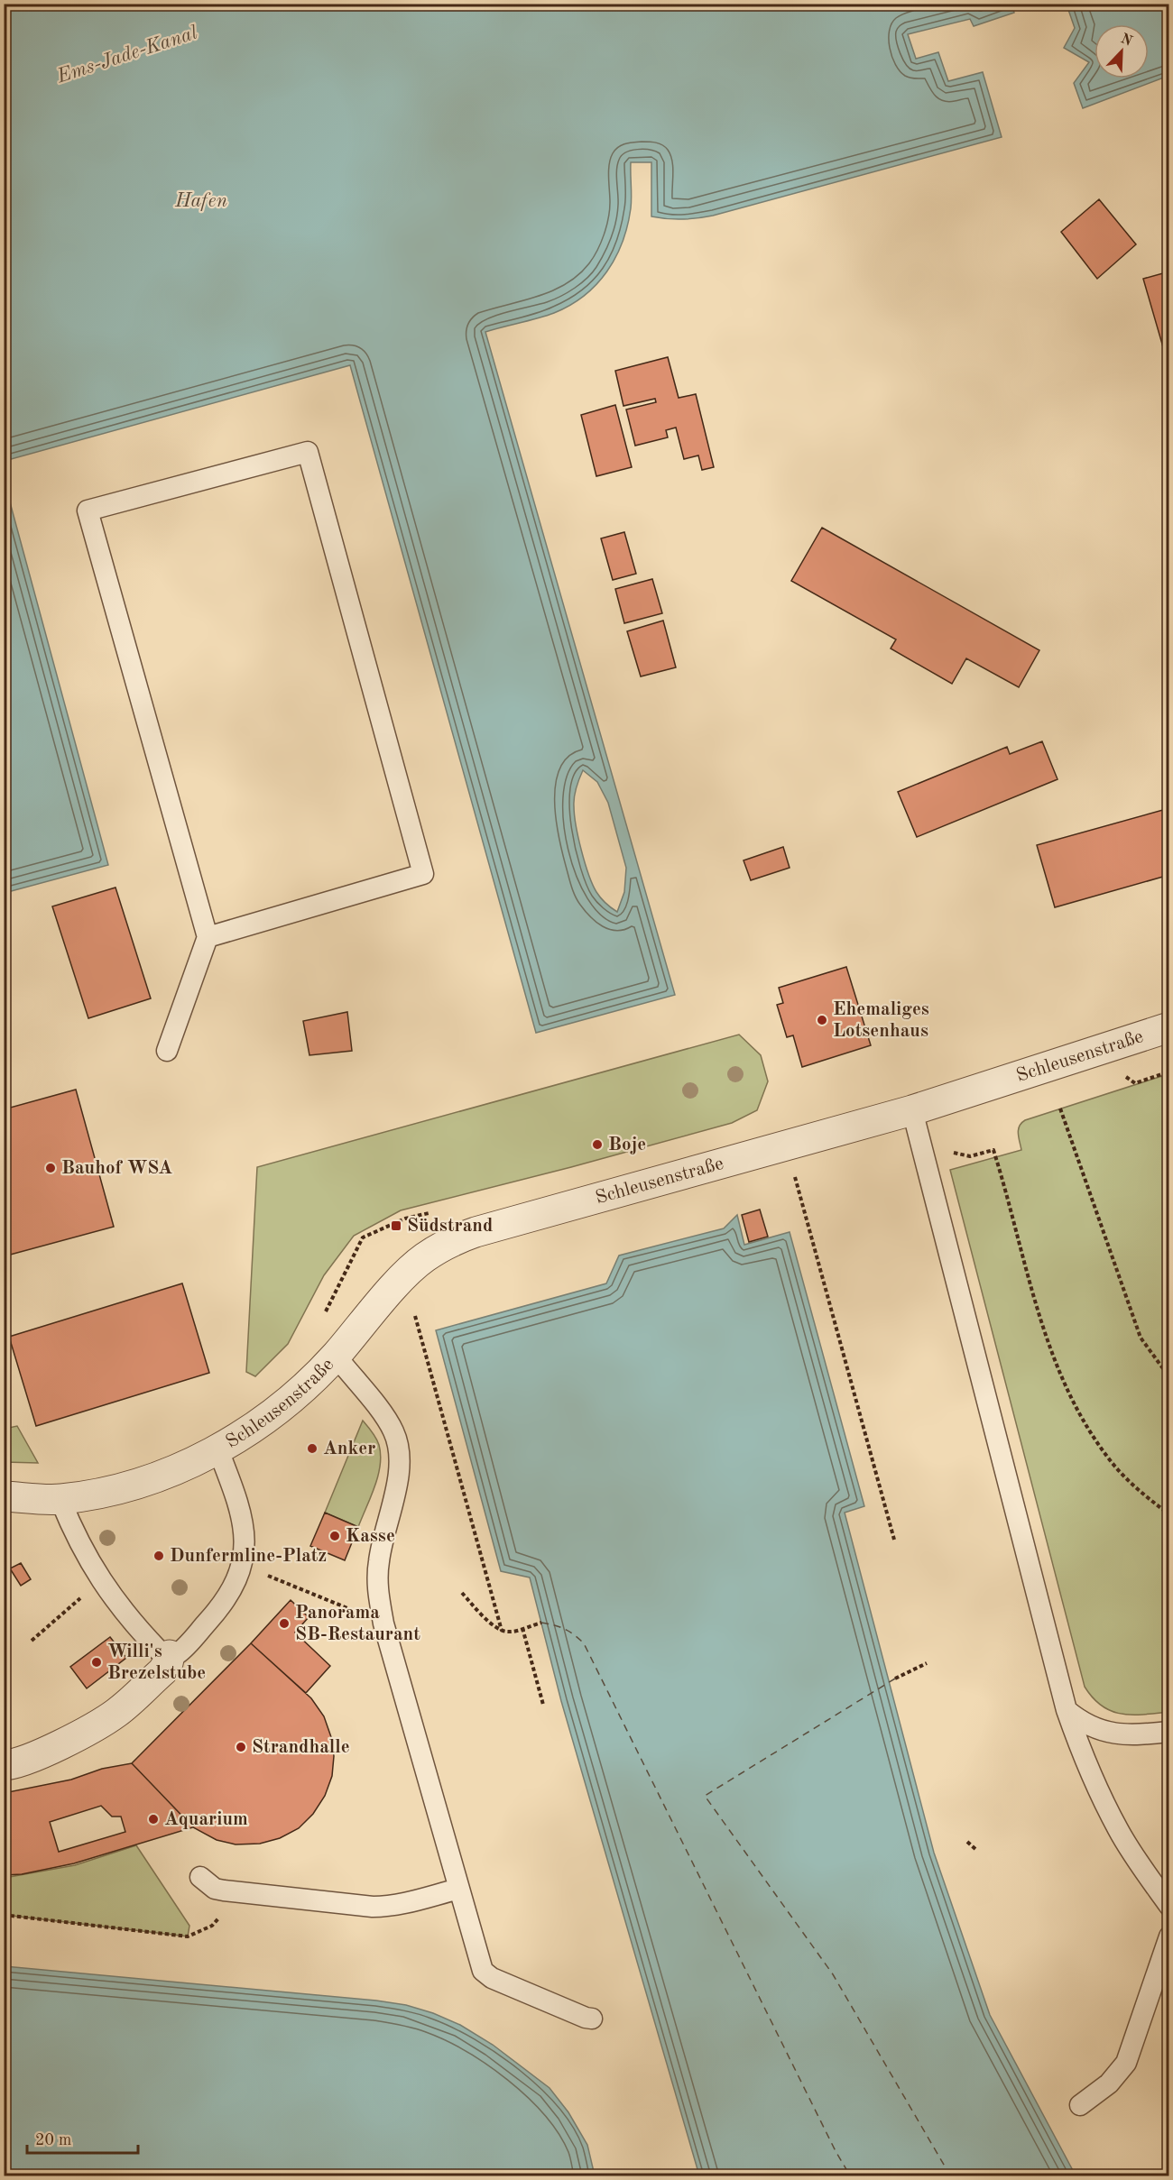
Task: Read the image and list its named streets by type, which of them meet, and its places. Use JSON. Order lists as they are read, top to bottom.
{
  "streets": {
    "street": ["Schleusenstraße"]
  },
  "water": ["Ems-Jade-Kanal", "Hafen"],
  "places": {
    "other": [
      "Ehemaliges Lotsenhaus",
      "Boje",
      "Bauhof WSA",
      "Anker",
      "Kasse",
      "Dunfermline-Platz",
      "Panorama SB-Restaurant",
      "Willi's Brezelstube",
      "Strandhalle",
      "Aquarium"
    ],
    "transit": ["Südstrand"]
  },
  "scale_bar": "20 m",
  "north": "top right"
}
